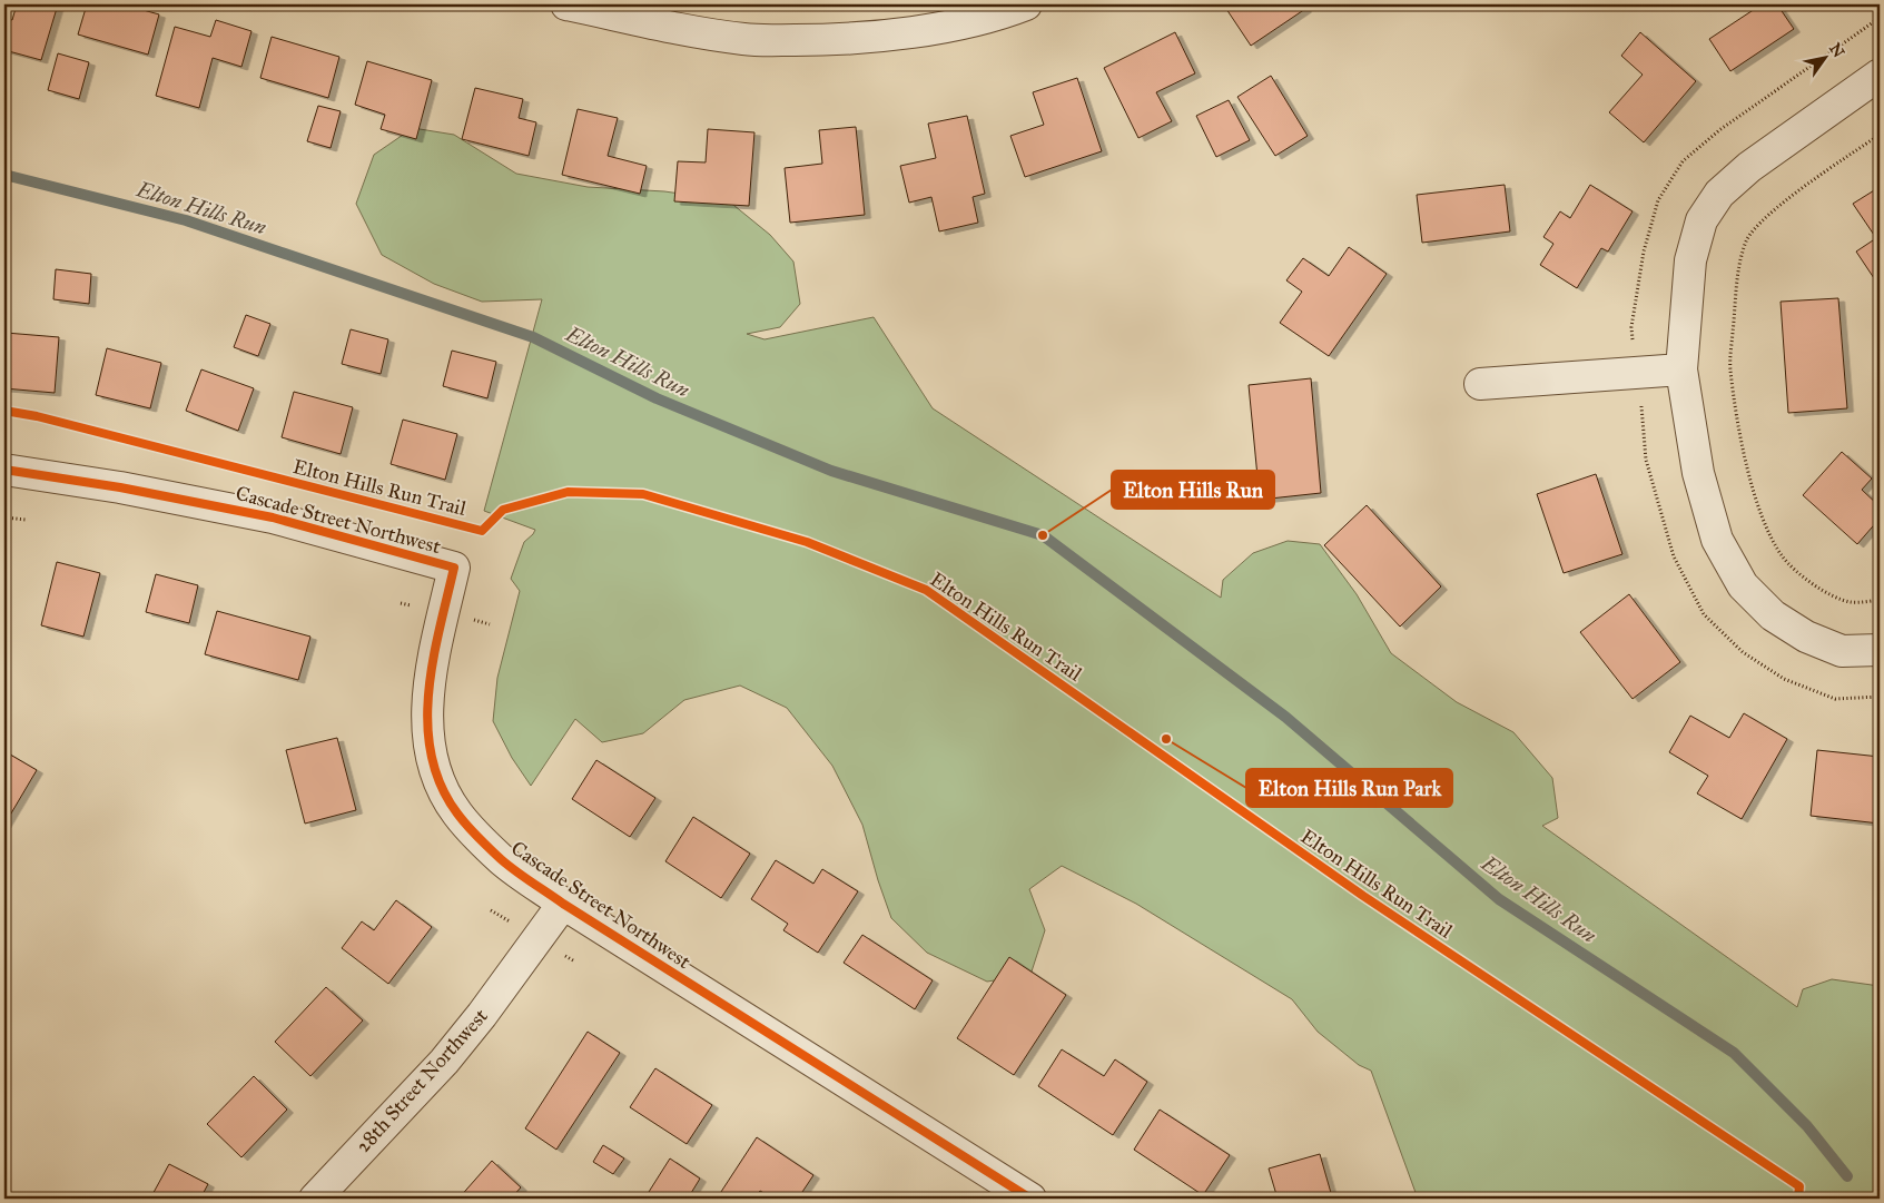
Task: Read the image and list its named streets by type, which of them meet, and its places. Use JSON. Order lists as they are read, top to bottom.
{
  "streets": {
    "street": ["Cascade Street Northwest", "28th Street Northwest"],
    "cycle path": ["Elton Hills Run Trail"]
  },
  "crossings": [
    ["Cascade Street Northwest", "28th Street Northwest"]
  ],
  "water": ["Elton Hills Run"],
  "places": ["Elton Hills Run", "Elton Hills Run Park"],
  "north": "top right"
}
